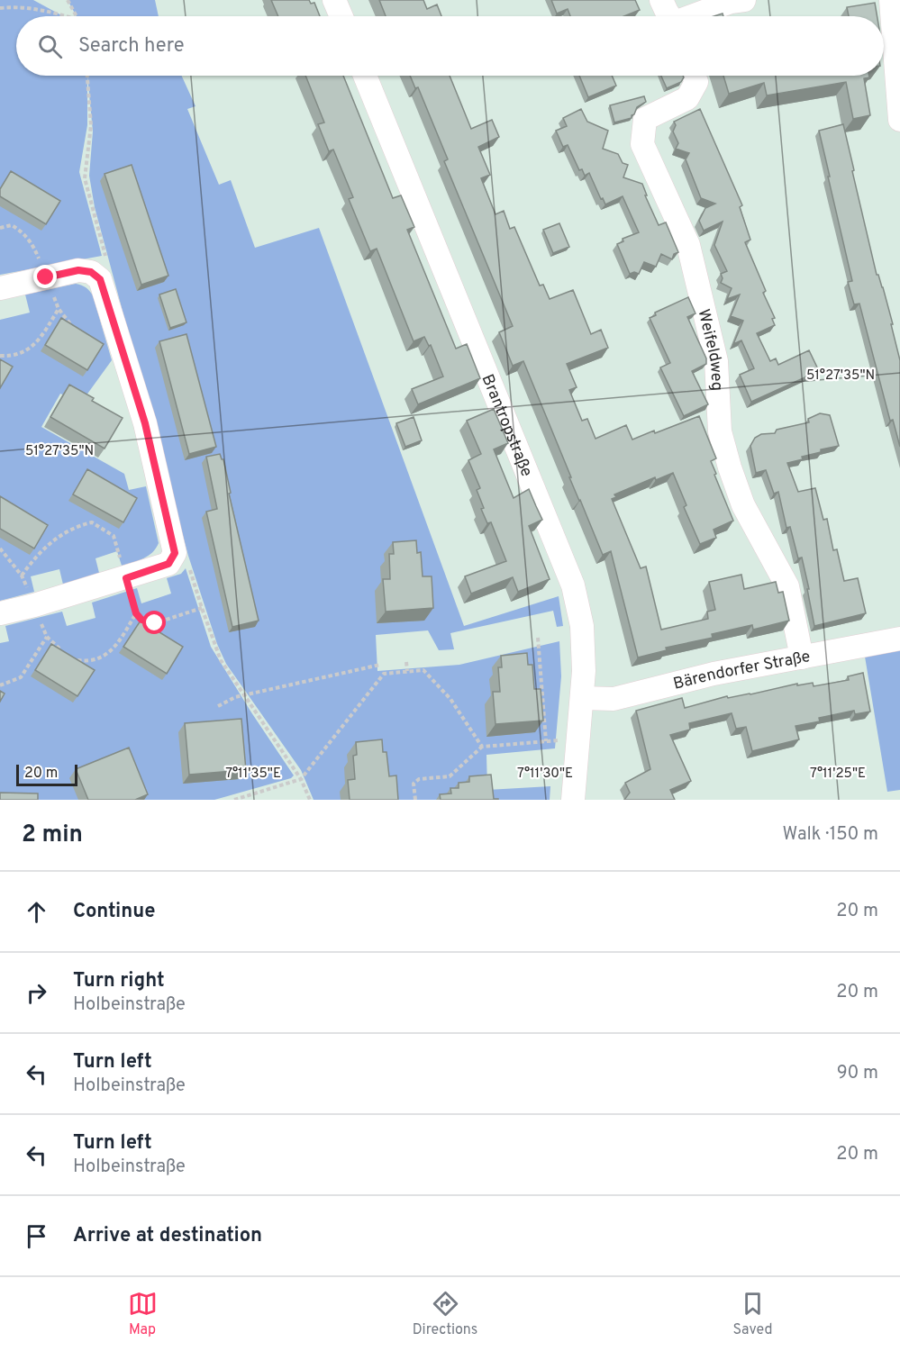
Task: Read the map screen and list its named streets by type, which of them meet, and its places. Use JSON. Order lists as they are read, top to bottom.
{
  "streets": {
    "street": ["Weifeldweg", "Brantropstraße", "Bärendorfer Straße"]
  },
  "crossings": [
    ["Weifeldweg", "Bärendorfer Straße"],
    ["Brantropstraße", "Bärendorfer Straße"]
  ],
  "scale_bar": "20 m",
  "page": {
    "search": "Search here",
    "scale": "20 m",
    "heading": ["2 min", "Walk · 150 m"],
    "list": [
      ["Continue", "20 m"],
      ["Turn right", "Holbeinstraße", "20 m"],
      ["Turn left", "Holbeinstraße", "90 m"],
      ["Turn left", "Holbeinstraße", "20 m"],
      "Arrive at destination"
    ],
    "nav": ["Map", "Directions", "Saved"]
  },
  "coordinates": [
    "51°27'35\"N",
    "7°11'35\"E",
    "7°11'30\"E",
    "7°11'25\"E"
  ]
}
